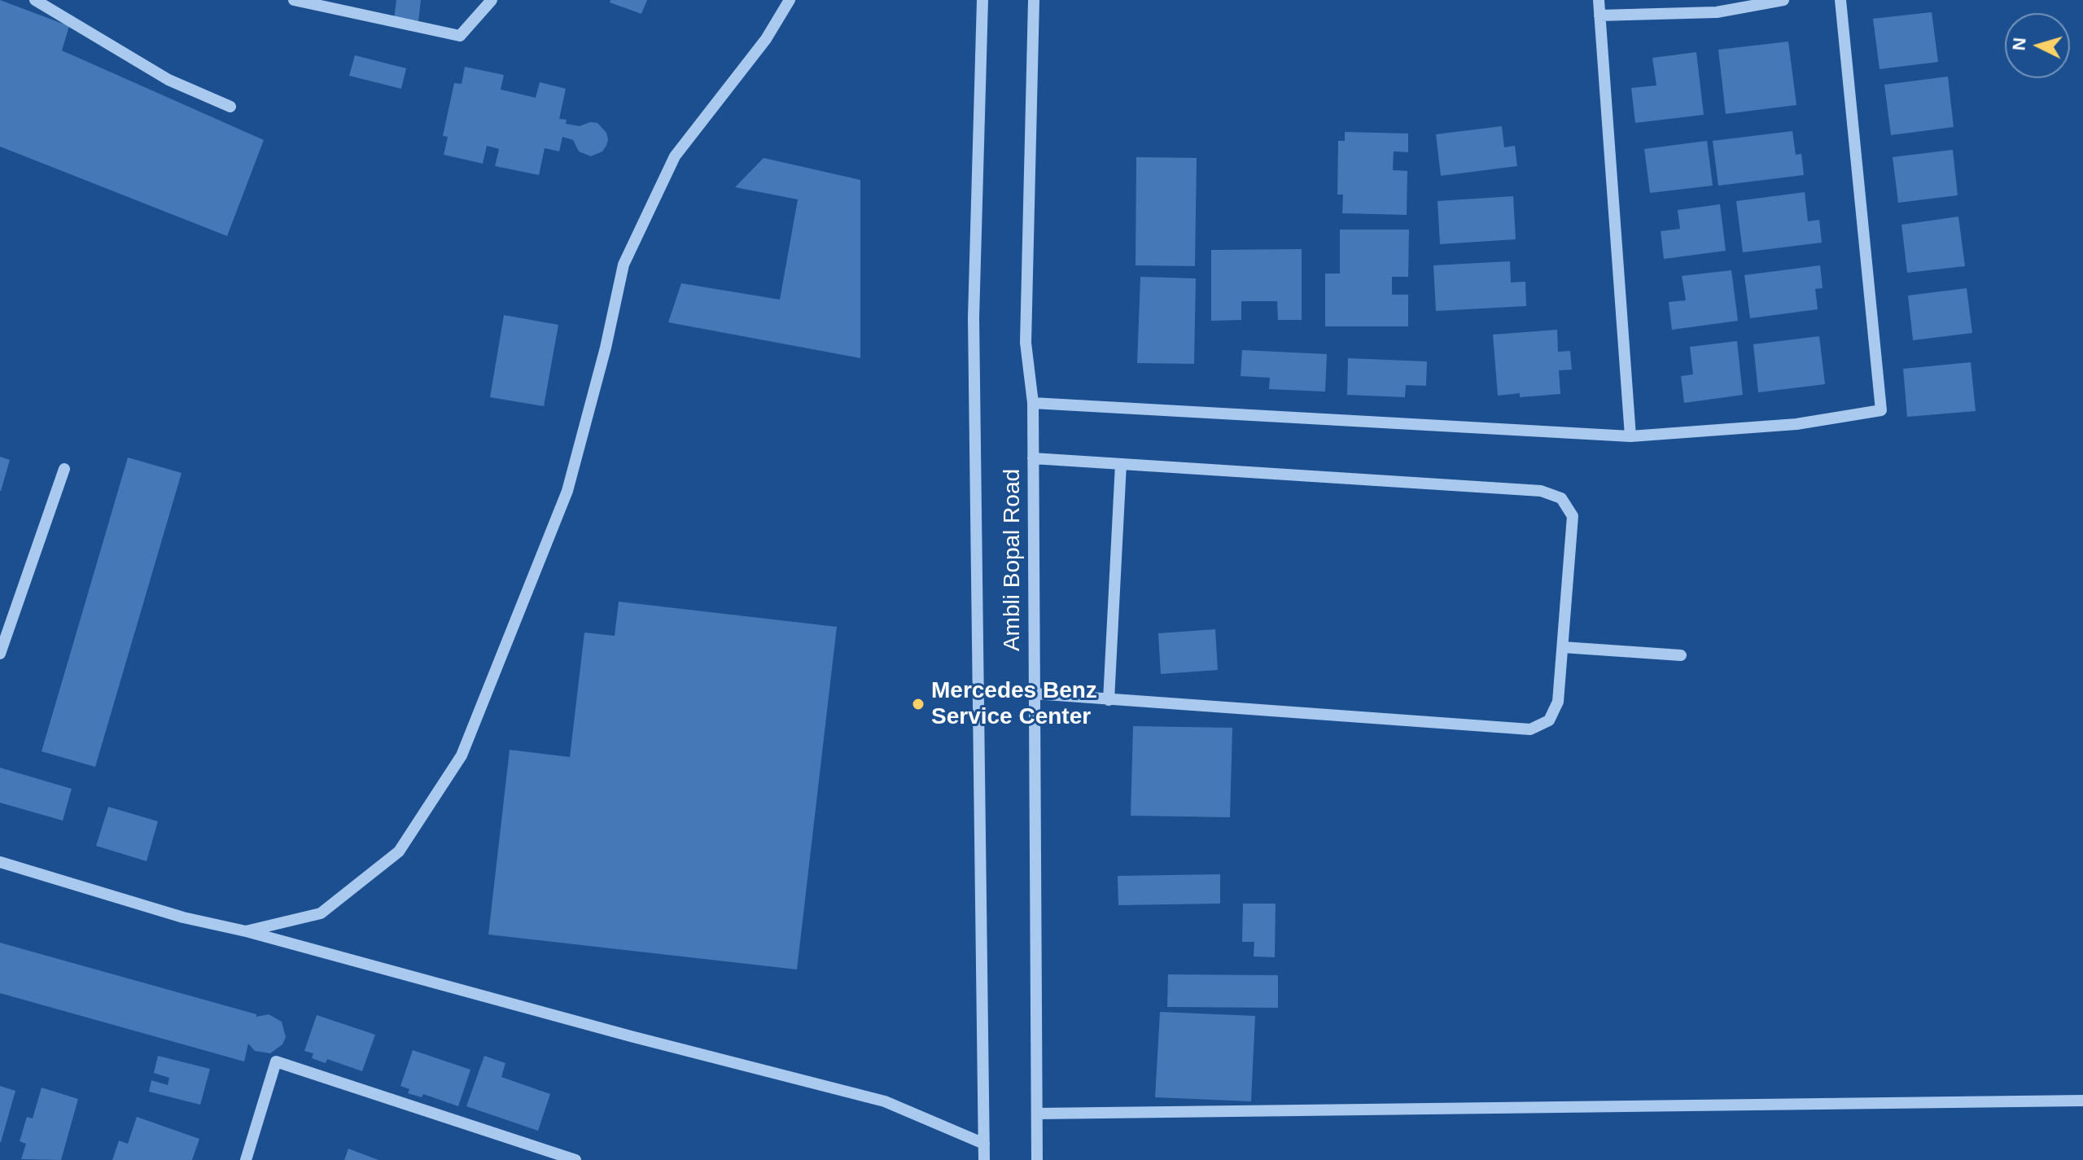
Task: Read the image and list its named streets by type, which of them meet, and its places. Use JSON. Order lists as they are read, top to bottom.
{
  "streets": {
    "street": ["Ambli Bopal Road"]
  },
  "places": ["Mercedes Benz Service Center"],
  "north": "left"
}
